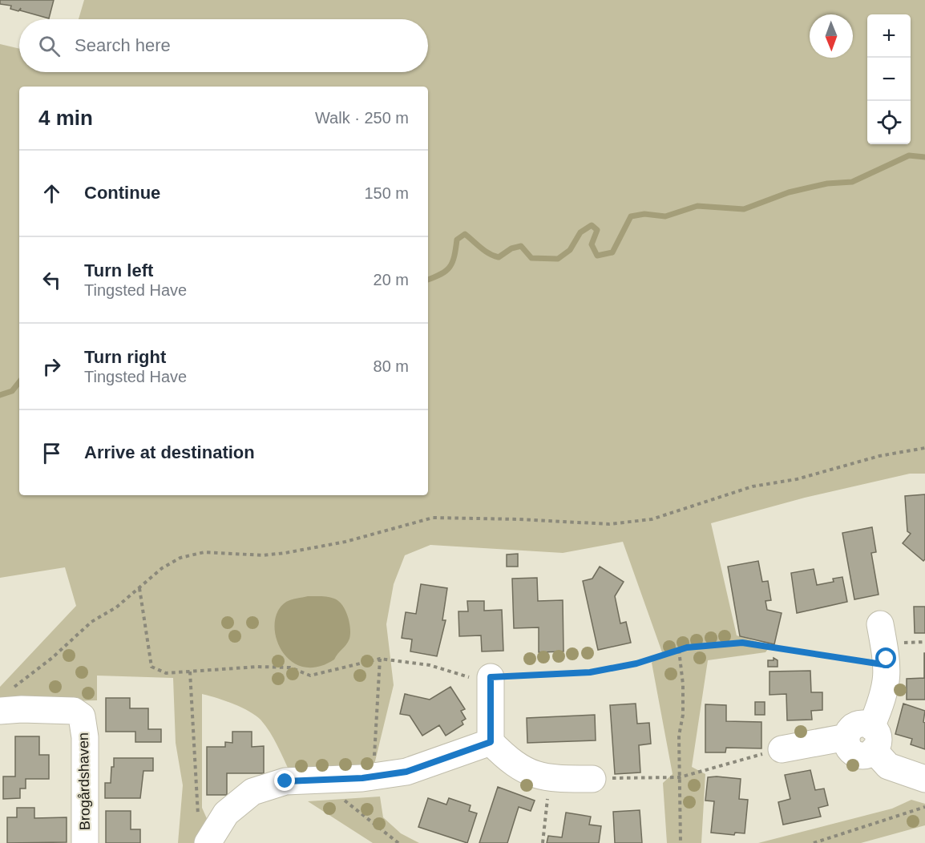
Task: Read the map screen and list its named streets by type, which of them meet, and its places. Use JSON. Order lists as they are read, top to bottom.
{
  "streets": {
    "street": ["Brogårdshaven"]
  },
  "north": "bottom",
  "page": {
    "map_buttons": ["+", "−"],
    "search": "Search here",
    "heading": ["4 min", "Walk · 250 m"],
    "list": [
      ["Continue", "150 m"],
      ["Turn left", "Tingsted Have", "20 m"],
      ["Turn right", "Tingsted Have", "80 m"],
      "Arrive at destination"
    ]
  }
}
